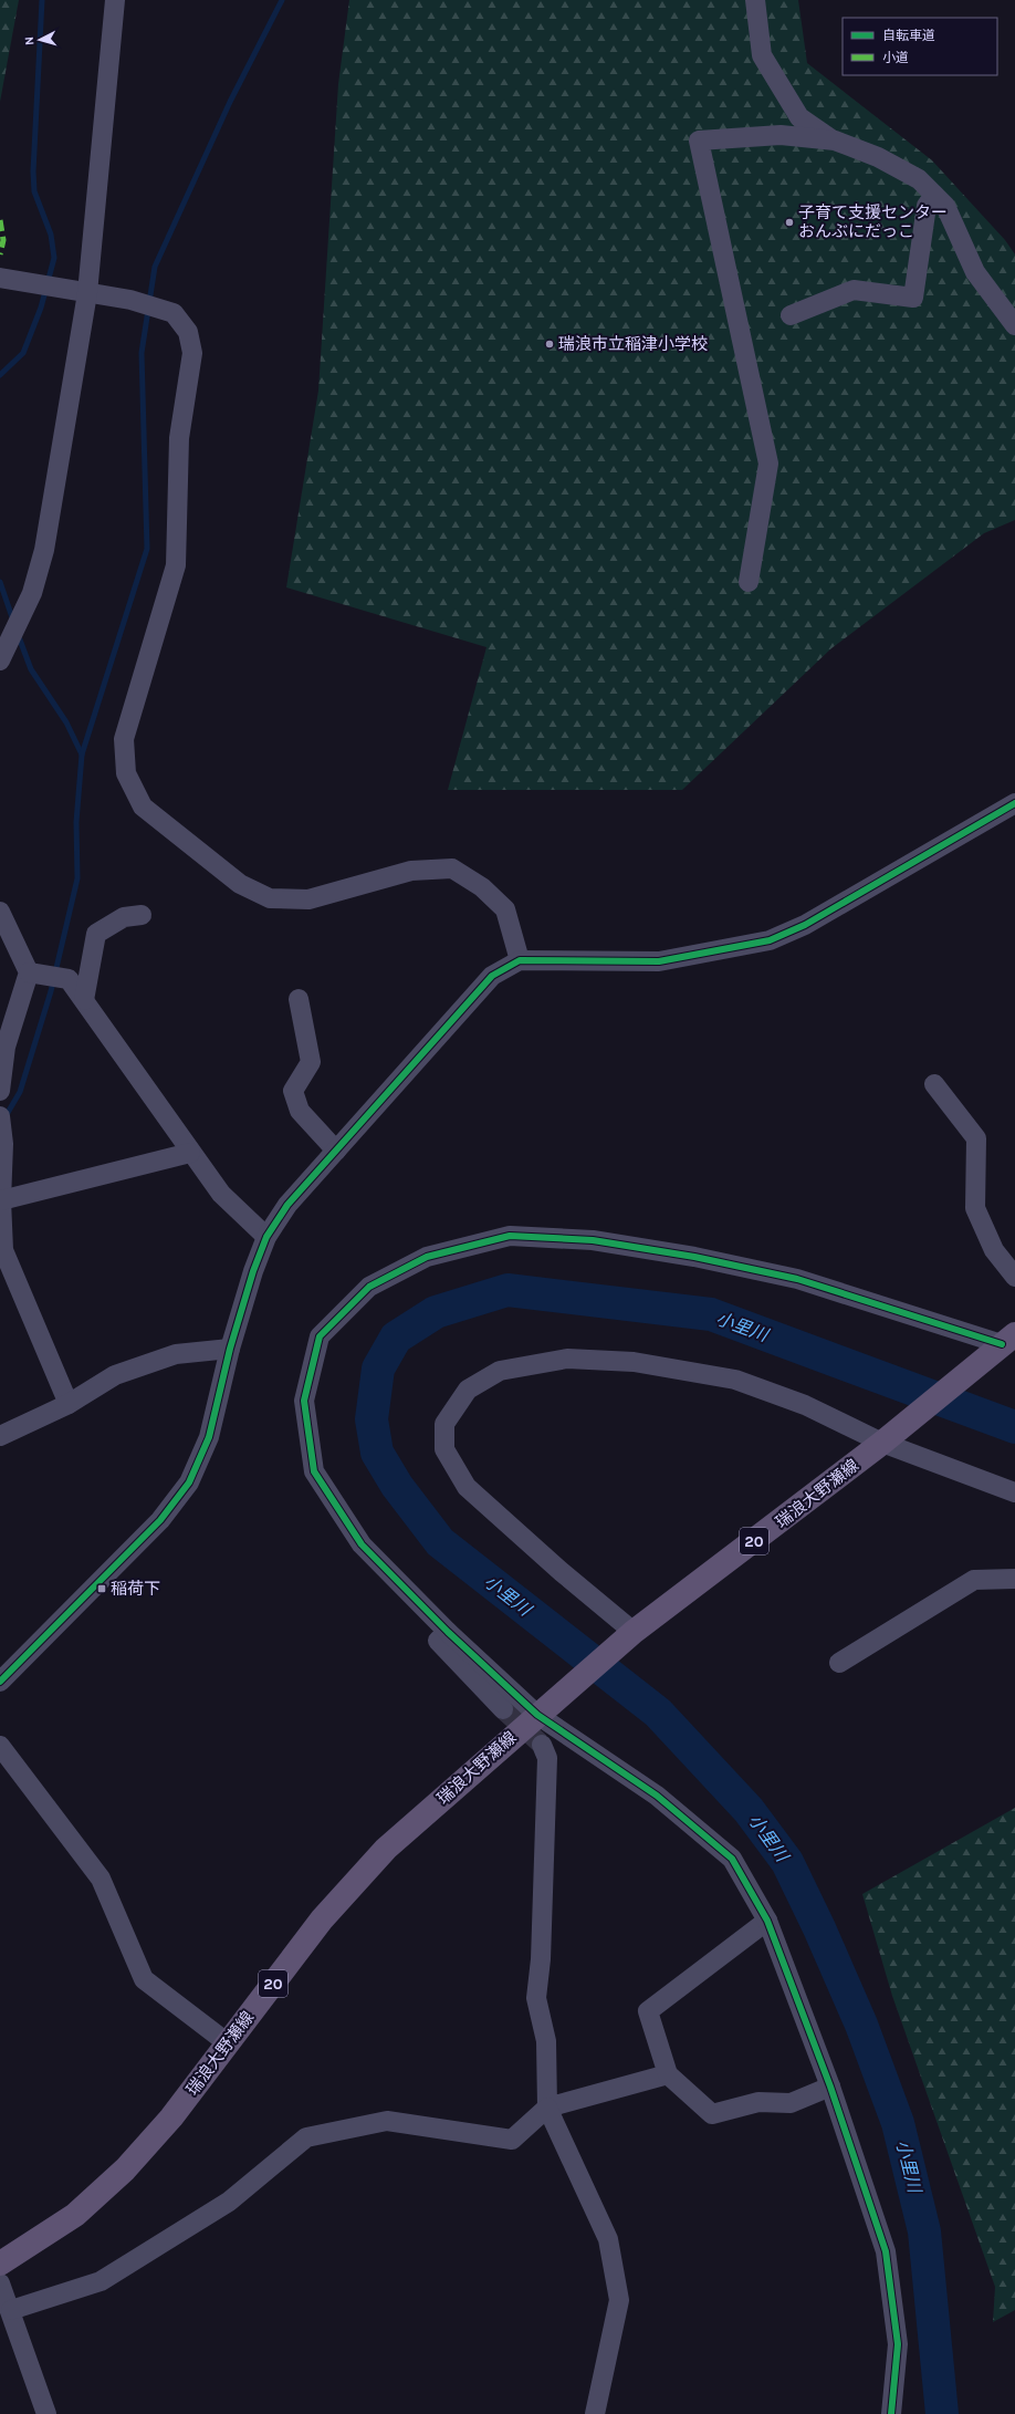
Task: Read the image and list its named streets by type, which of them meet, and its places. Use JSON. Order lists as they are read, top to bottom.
{
  "streets": {
    "main road": ["瑞浪大野瀬線", "20"]
  },
  "water": ["小里川"],
  "places": {
    "other": ["子育て支援センター おんぶにだっこ", "瑞浪市立稲津小学校"],
    "transit": ["稲荷下"]
  },
  "legend": ["自転車道", "小道"],
  "north": "left"
}
